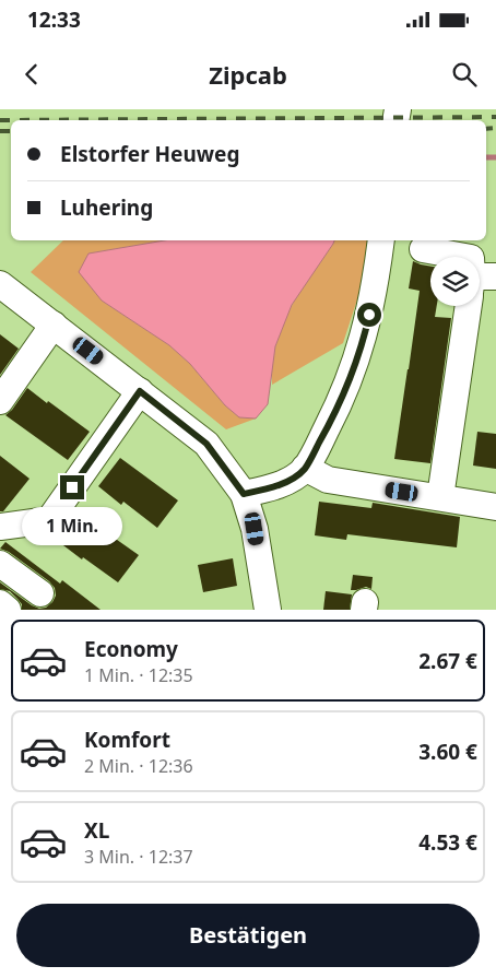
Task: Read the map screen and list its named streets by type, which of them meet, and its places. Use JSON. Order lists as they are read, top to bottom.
{
  "page": {
    "status": "12:33",
    "header": "Zipcab",
    "banner": ["Elstorfer Heuweg", "Luhering"],
    "bubble": "1 Min.",
    "list": [
      {
        "name": "Economy",
        "note": "1 Min. · 12:35",
        "value": "2.67 €"
      },
      {
        "name": "Komfort",
        "note": "2 Min. · 12:36",
        "value": "3.60 €"
      },
      {
        "name": "XL",
        "note": "3 Min. · 12:37",
        "value": "4.53 €"
      }
    ],
    "buttons": "Bestätigen"
  }
}
